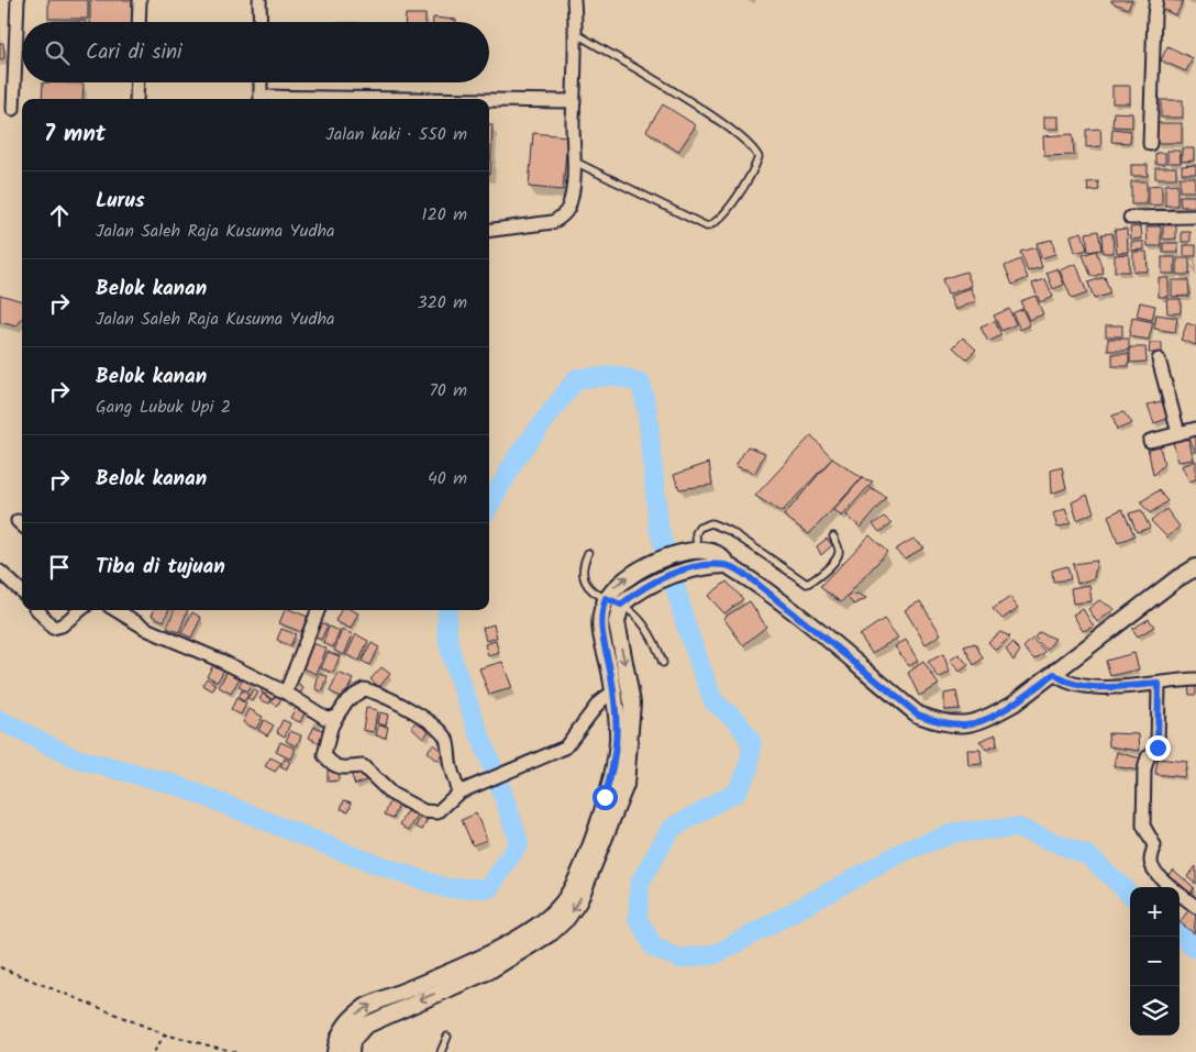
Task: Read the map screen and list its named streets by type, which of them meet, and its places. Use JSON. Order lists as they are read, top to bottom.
{
  "page": {
    "search": "Cari di sini",
    "heading": ["7 mnt", "Jalan kaki · 550 m"],
    "list": [
      ["Lurus", "Jalan Saleh Raja Kusuma Yudha", "120 m"],
      ["Belok kanan", "Jalan Saleh Raja Kusuma Yudha", "320 m"],
      ["Belok kanan", "Gang Lubuk Upi 2", "70 m"],
      ["Belok kanan", "40 m"],
      "Tiba di tujuan"
    ],
    "map_buttons": ["+", "−"]
  }
}
